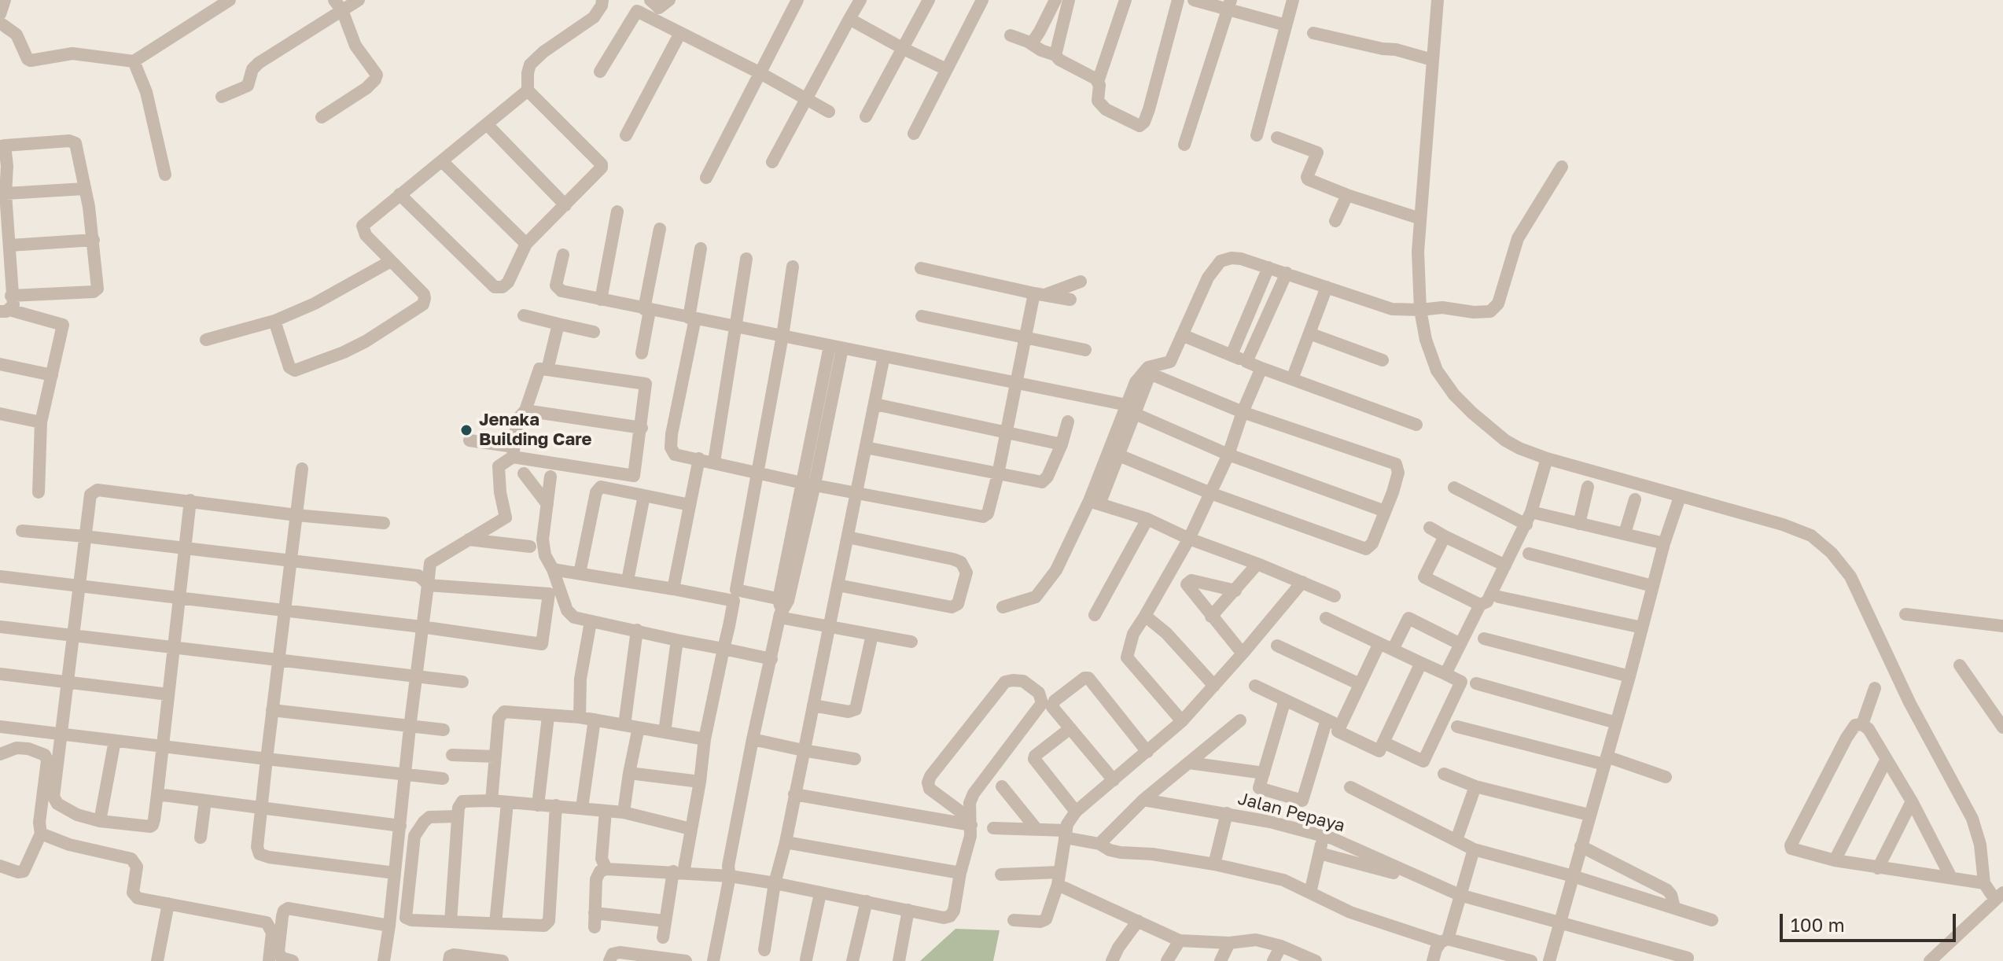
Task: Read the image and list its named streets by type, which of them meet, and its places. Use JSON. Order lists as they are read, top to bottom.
{
  "streets": {
    "street": ["Jalan Pepaya"]
  },
  "places": ["Jenaka Building Care"],
  "scale_bar": "100 m"
}
